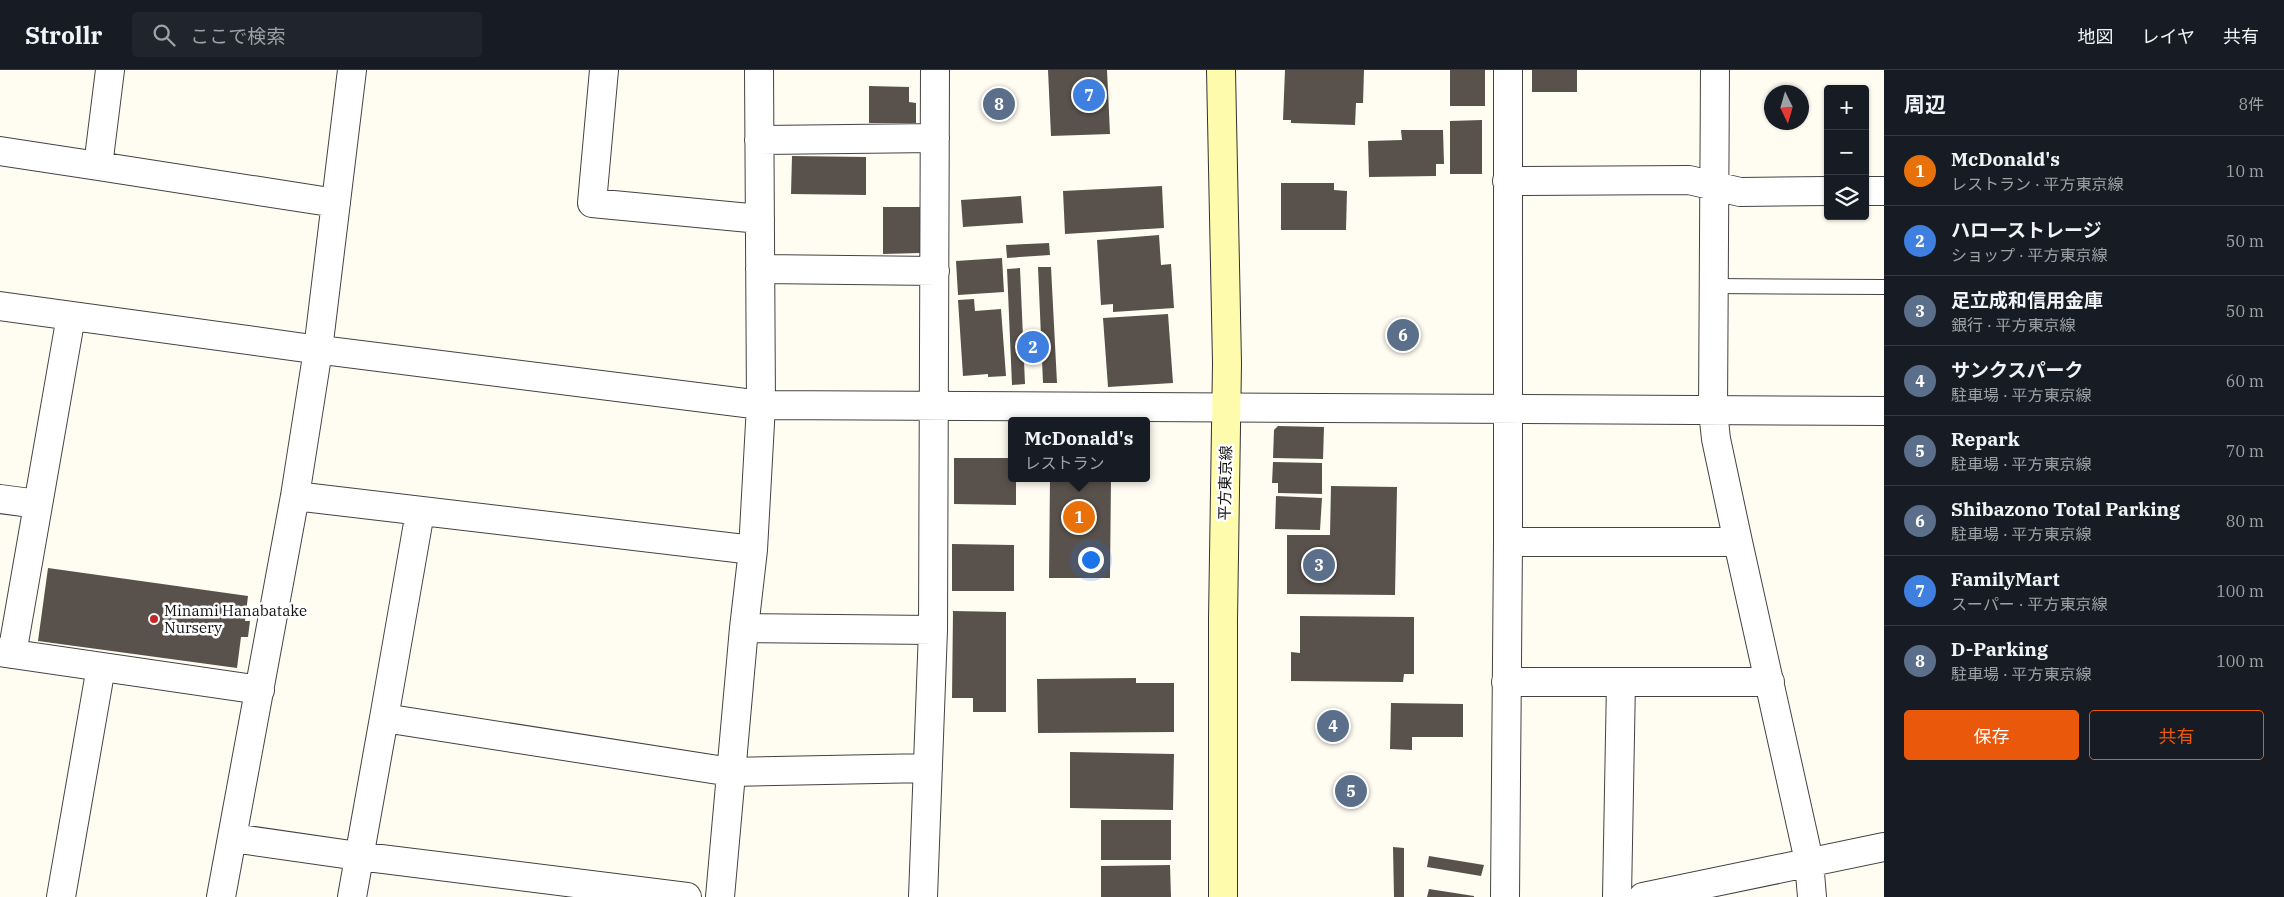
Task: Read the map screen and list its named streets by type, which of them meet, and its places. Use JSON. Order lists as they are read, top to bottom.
{
  "streets": {
    "main road": ["平方東京線"]
  },
  "places": ["Minami Hanabatake Nursery"],
  "north": "bottom",
  "page": {
    "header": "Strollr",
    "search": "ここで検索",
    "nav": ["地図", "レイヤ", "共有"],
    "heading": ["周辺", "8件"],
    "pins": [
      "7",
      "8",
      "6",
      "2",
      "1",
      "3",
      "4",
      "5"
    ],
    "map_buttons": ["+", "−"],
    "list": [
      {
        "mark": "1",
        "name": "McDonald's",
        "note": "レストラン · 平方東京線",
        "value": "10 m"
      },
      {
        "mark": "2",
        "name": "ハローストレージ",
        "note": "ショップ · 平方東京線",
        "value": "50 m"
      },
      {
        "mark": "3",
        "name": "足立成和信用金庫",
        "note": "銀行 · 平方東京線",
        "value": "50 m"
      },
      {
        "mark": "4",
        "name": "サンクスパーク",
        "note": "駐車場 · 平方東京線",
        "value": "60 m"
      },
      {
        "mark": "5",
        "name": "Repark",
        "note": "駐車場 · 平方東京線",
        "value": "70 m"
      },
      {
        "mark": "6",
        "name": "Shibazono Total Parking",
        "note": "駐車場 · 平方東京線",
        "value": "80 m"
      },
      {
        "mark": "7",
        "name": "FamilyMart",
        "note": "スーパー · 平方東京線",
        "value": "100 m"
      },
      {
        "mark": "8",
        "name": "D-Parking",
        "note": "駐車場 · 平方東京線",
        "value": "100 m"
      }
    ],
    "popup": ["McDonald's", "レストラン"],
    "buttons": ["保存", "共有"]
  }
}
